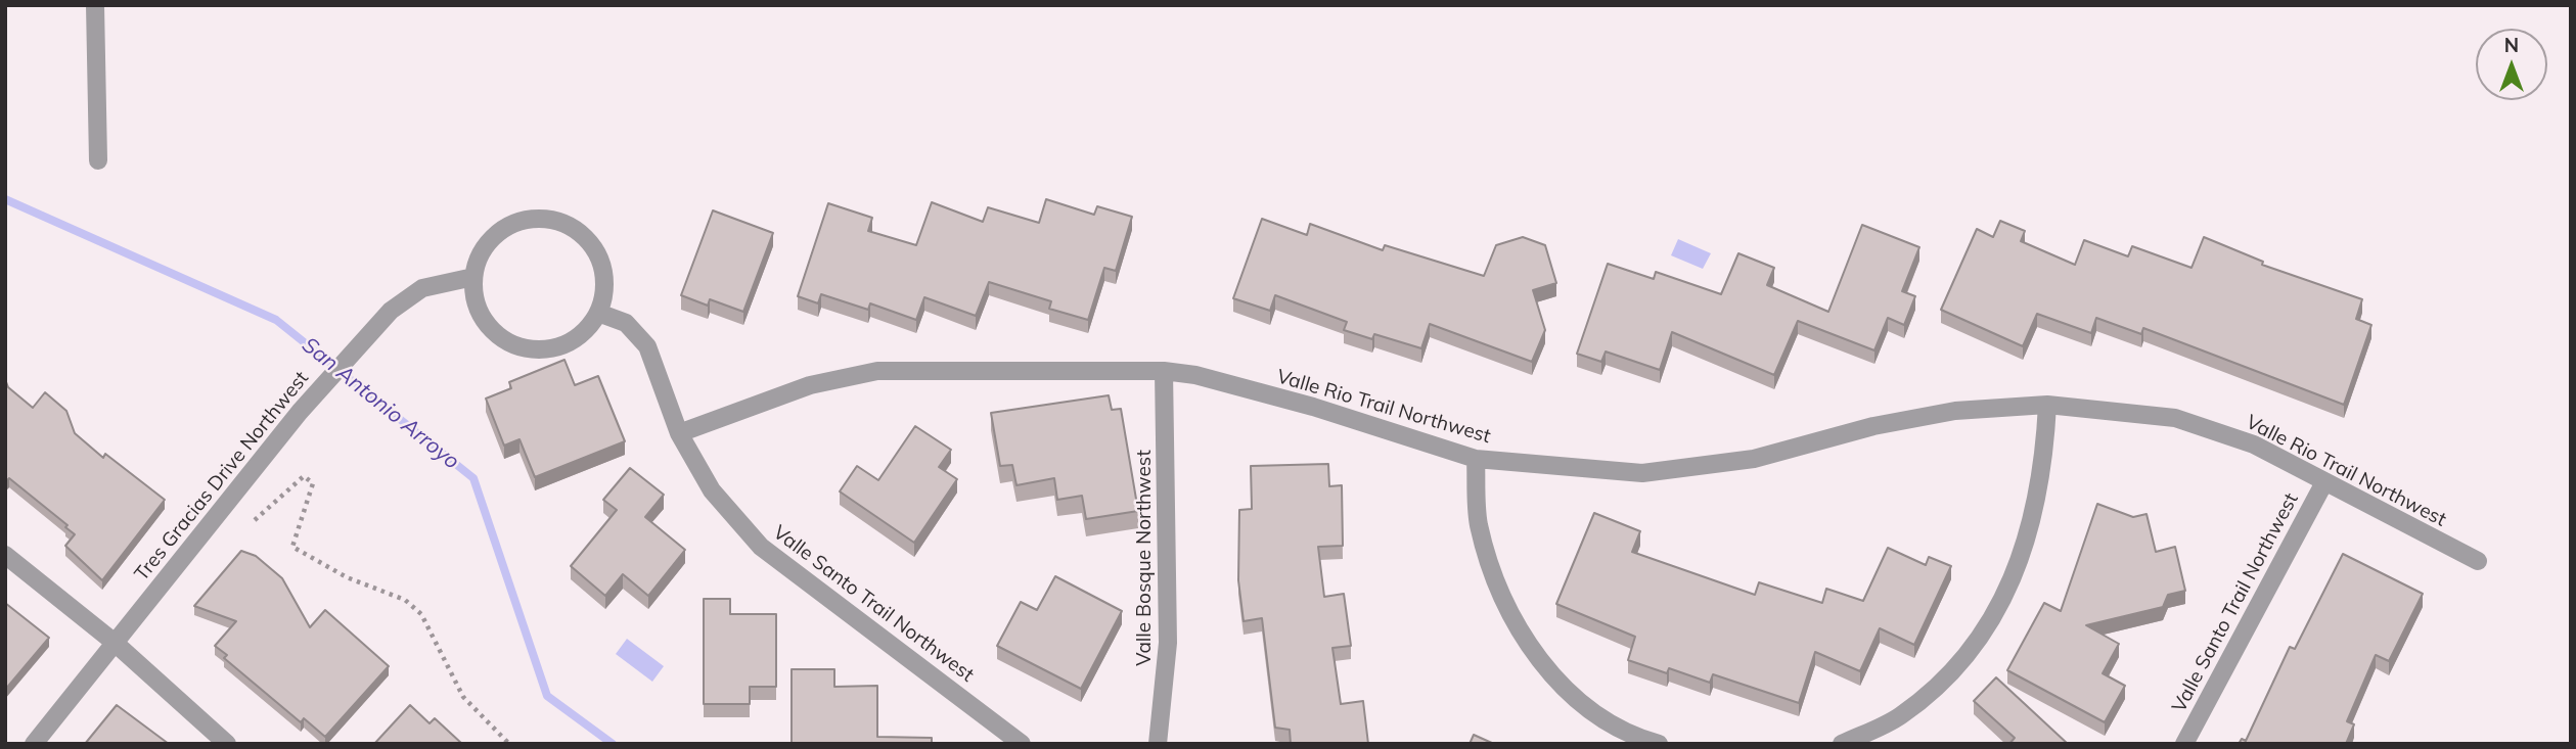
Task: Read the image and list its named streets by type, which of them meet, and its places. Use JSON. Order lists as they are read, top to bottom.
{
  "streets": {
    "street": [
      "Valle Rio Trail Northwest",
      "Tres Gracias Drive Northwest",
      "Valle Bosque Northwest",
      "Valle Santo Trail Northwest"
    ]
  },
  "crossings": [
    ["Valle Rio Trail Northwest", "Valle Bosque Northwest"],
    ["Valle Rio Trail Northwest", "Valle Santo Trail Northwest"],
    ["Tres Gracias Drive Northwest", "Valle Santo Trail Northwest"]
  ],
  "water": ["San Antonio Arroyo"],
  "north": "top"
}
